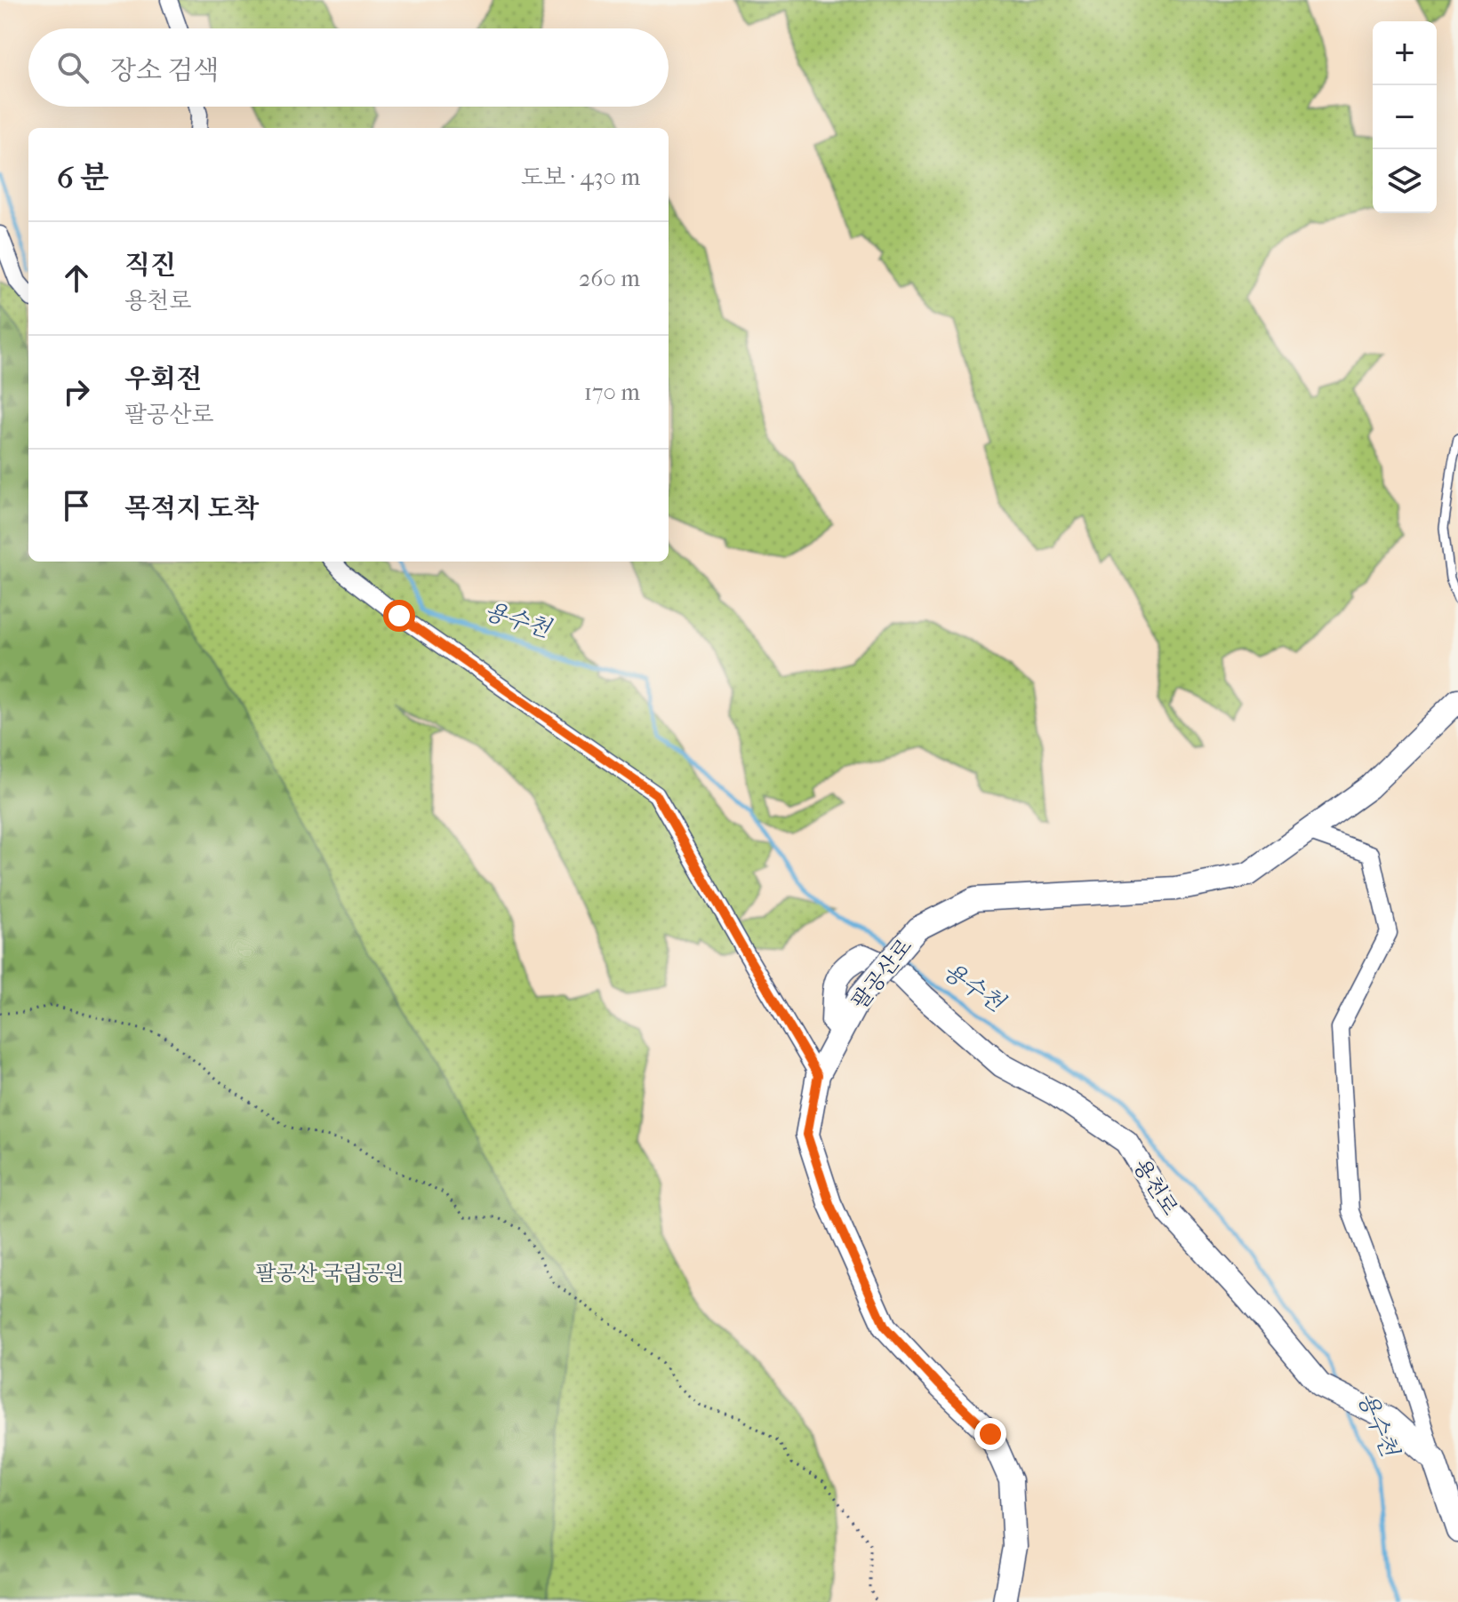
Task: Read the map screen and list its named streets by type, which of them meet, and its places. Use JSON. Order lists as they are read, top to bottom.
{
  "streets": {
    "main road": ["팔공산로", "용천로"]
  },
  "crossings": [
    ["팔공산로", "용천로"]
  ],
  "water": ["용수천"],
  "parks": ["팔공산 국립공원"],
  "page": {
    "map_buttons": ["+", "−"],
    "search": "장소 검색",
    "heading": ["6 분", "도보 · 430 m"],
    "list": [
      ["직진", "용천로", "260 m"],
      ["우회전", "팔공산로", "170 m"],
      "목적지 도착"
    ]
  }
}
